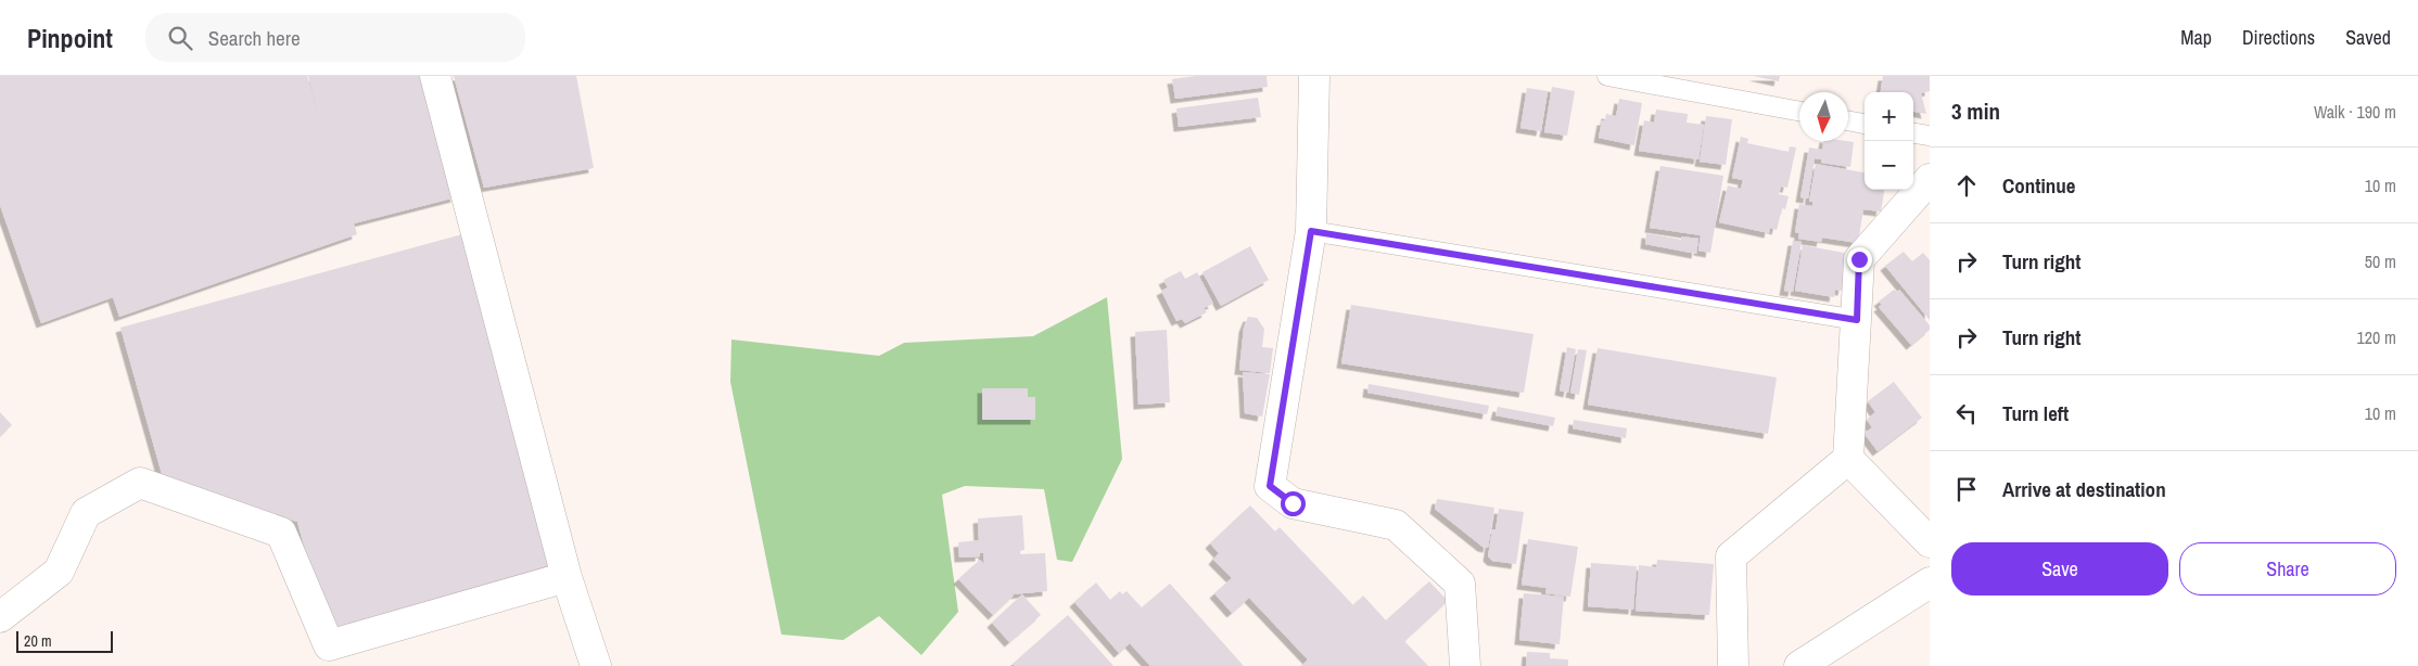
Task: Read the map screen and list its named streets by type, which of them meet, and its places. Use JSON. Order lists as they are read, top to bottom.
{
  "scale_bar": "20 m",
  "north": "bottom",
  "page": {
    "header": "Pinpoint",
    "search": "Search here",
    "nav": ["Map", "Directions", "Saved"],
    "heading": ["3 min", "Walk · 190 m"],
    "map_buttons": ["+", "−"],
    "list": [
      ["Continue", "10 m"],
      ["Turn right", "50 m"],
      ["Turn right", "120 m"],
      ["Turn left", "10 m"],
      "Arrive at destination"
    ],
    "buttons": ["Save", "Share"],
    "scale": "20 m"
  }
}
